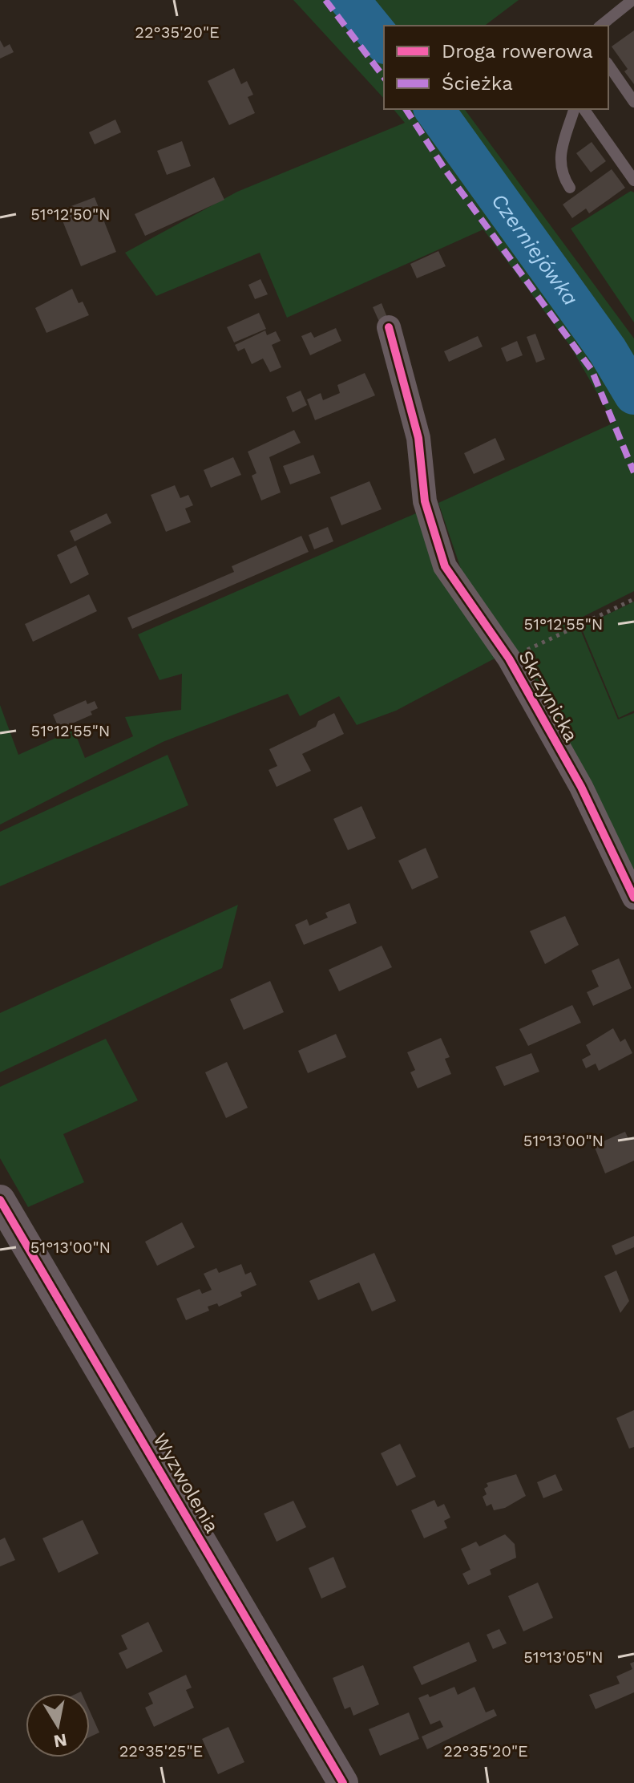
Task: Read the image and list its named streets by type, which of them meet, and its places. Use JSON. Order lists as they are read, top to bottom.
{
  "streets": {
    "street": ["Skrzynicka", "Wyzwolenia"]
  },
  "water": ["Czerniejówka"],
  "legend": ["Droga rowerowa", "Ścieżka"],
  "north": "bottom",
  "coordinates": [
    "22°35'20\"E",
    "51°12'50\"N",
    "51°12'55\"N",
    "51°13'00\"N",
    "51°13'05\"N",
    "22°35'25\"E"
  ]
}
